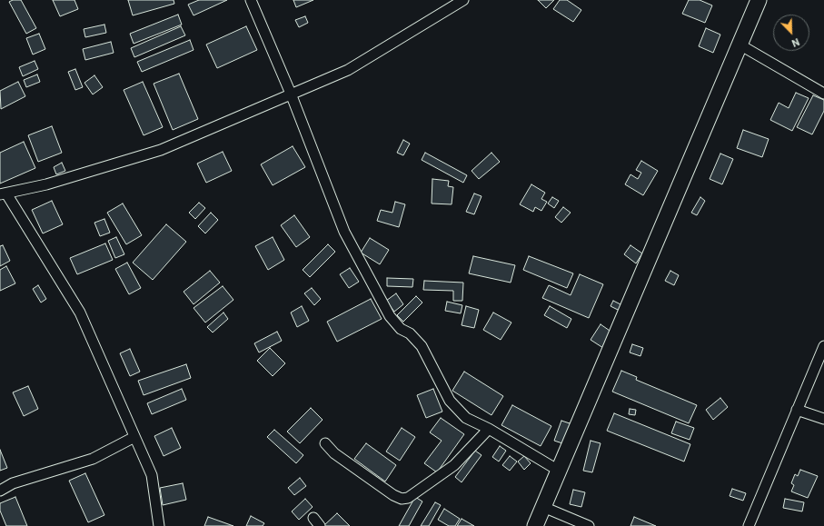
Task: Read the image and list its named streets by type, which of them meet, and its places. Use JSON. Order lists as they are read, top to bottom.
{
  "north": "bottom right"
}
